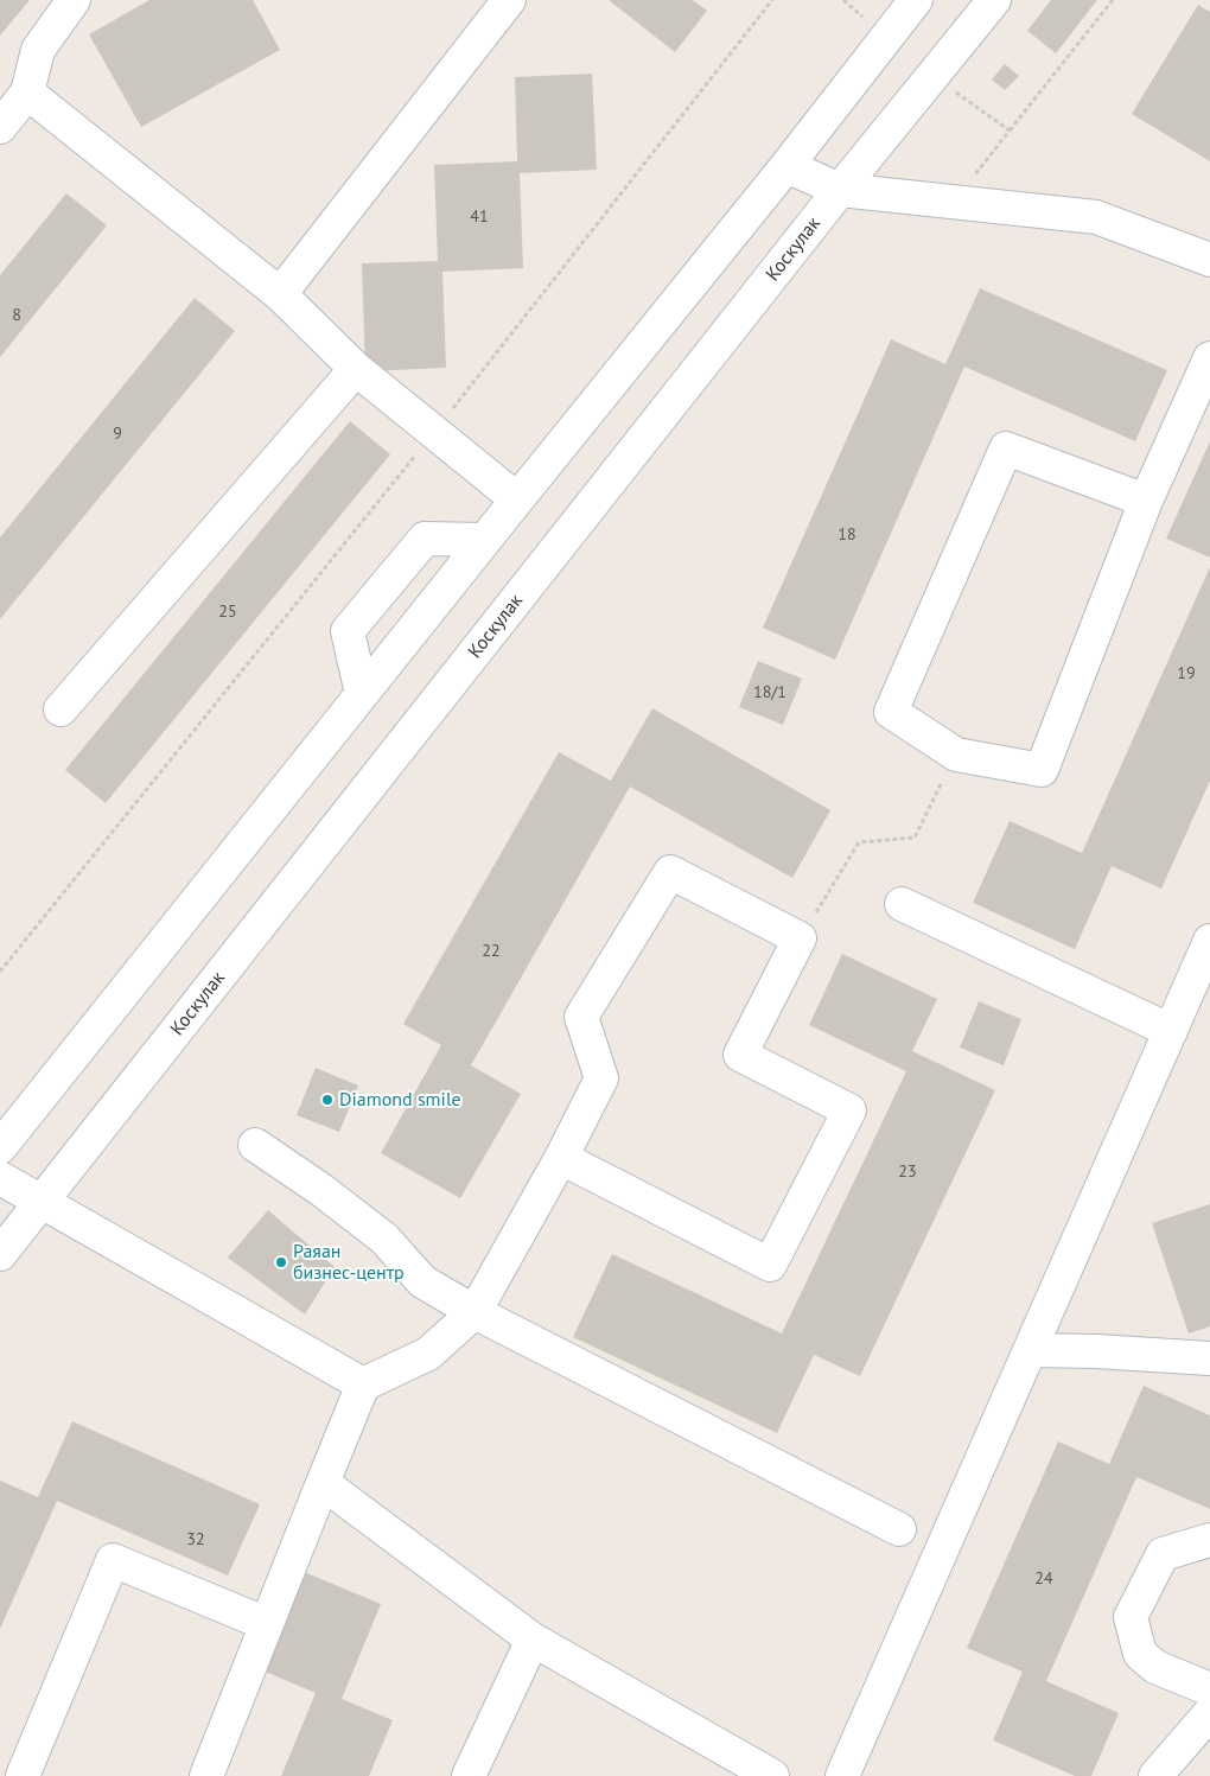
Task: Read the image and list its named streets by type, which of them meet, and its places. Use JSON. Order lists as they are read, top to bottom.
{
  "streets": {
    "street": ["Коскулак"]
  },
  "places": ["Diamond smile", "Раяан бизнес-центр"],
  "house_numbers": [
    "41",
    "8",
    "9",
    "18",
    "25",
    "19",
    "18/1",
    "22",
    "23",
    "32",
    "24"
  ]
}
